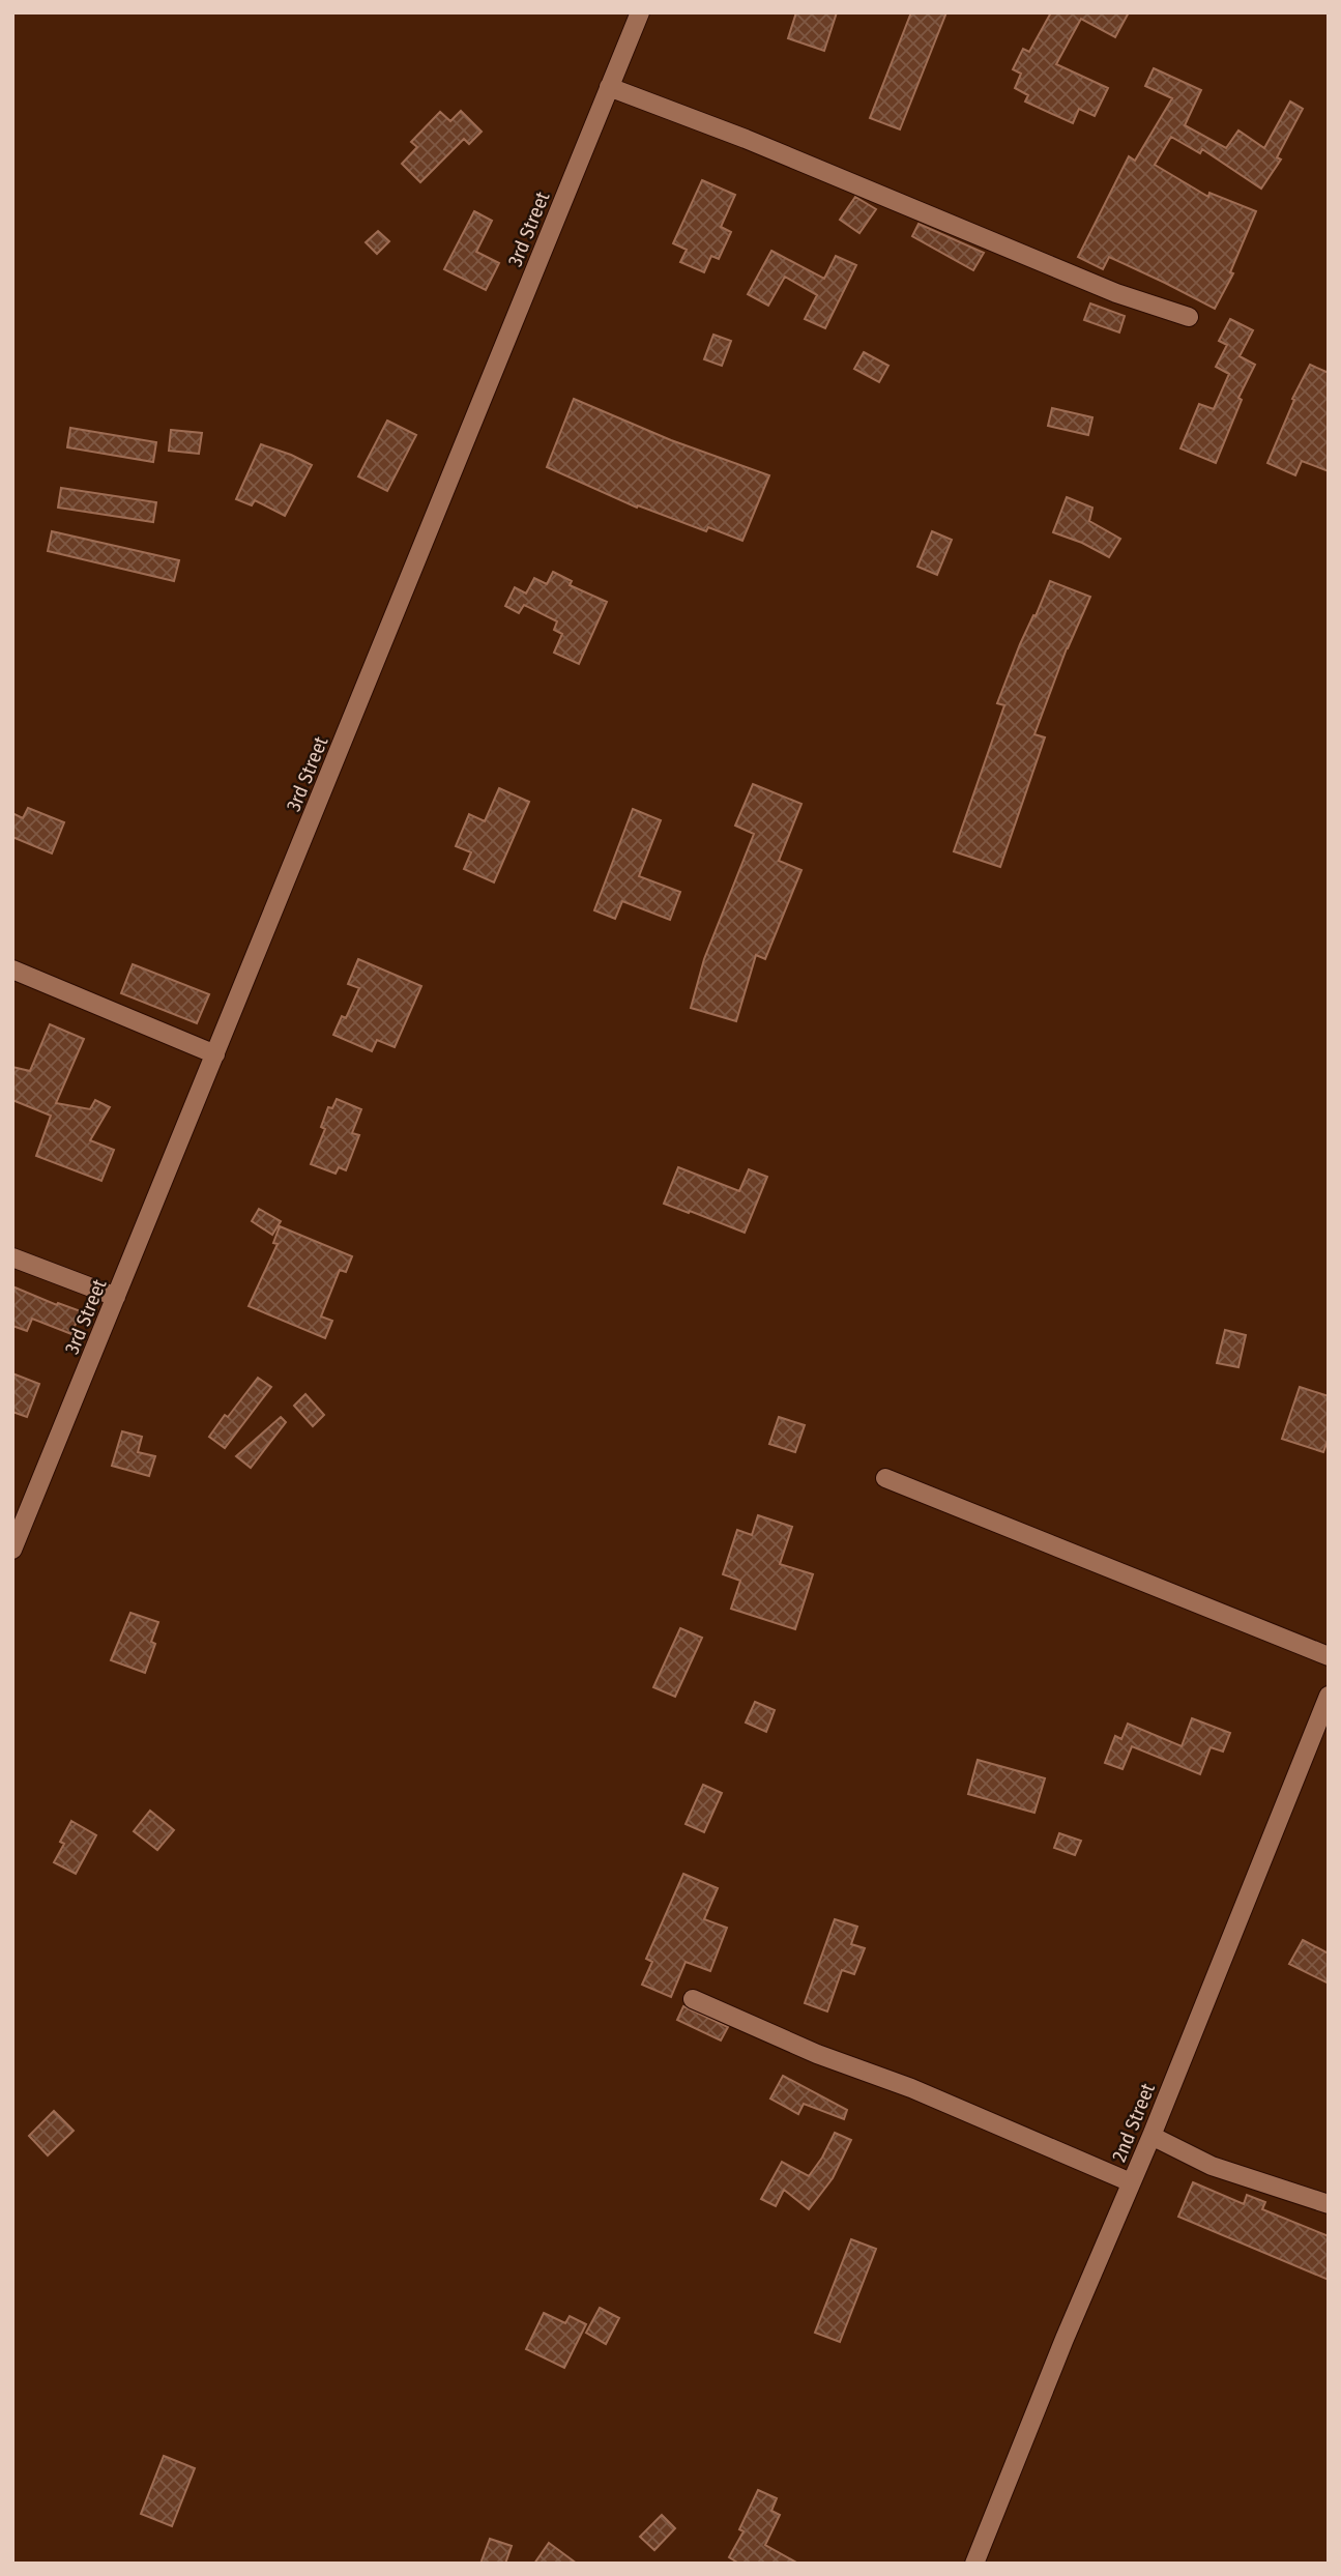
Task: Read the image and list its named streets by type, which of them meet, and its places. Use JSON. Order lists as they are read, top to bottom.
{
  "streets": {
    "street": ["3rd Street", "2nd Street"]
  }
}
